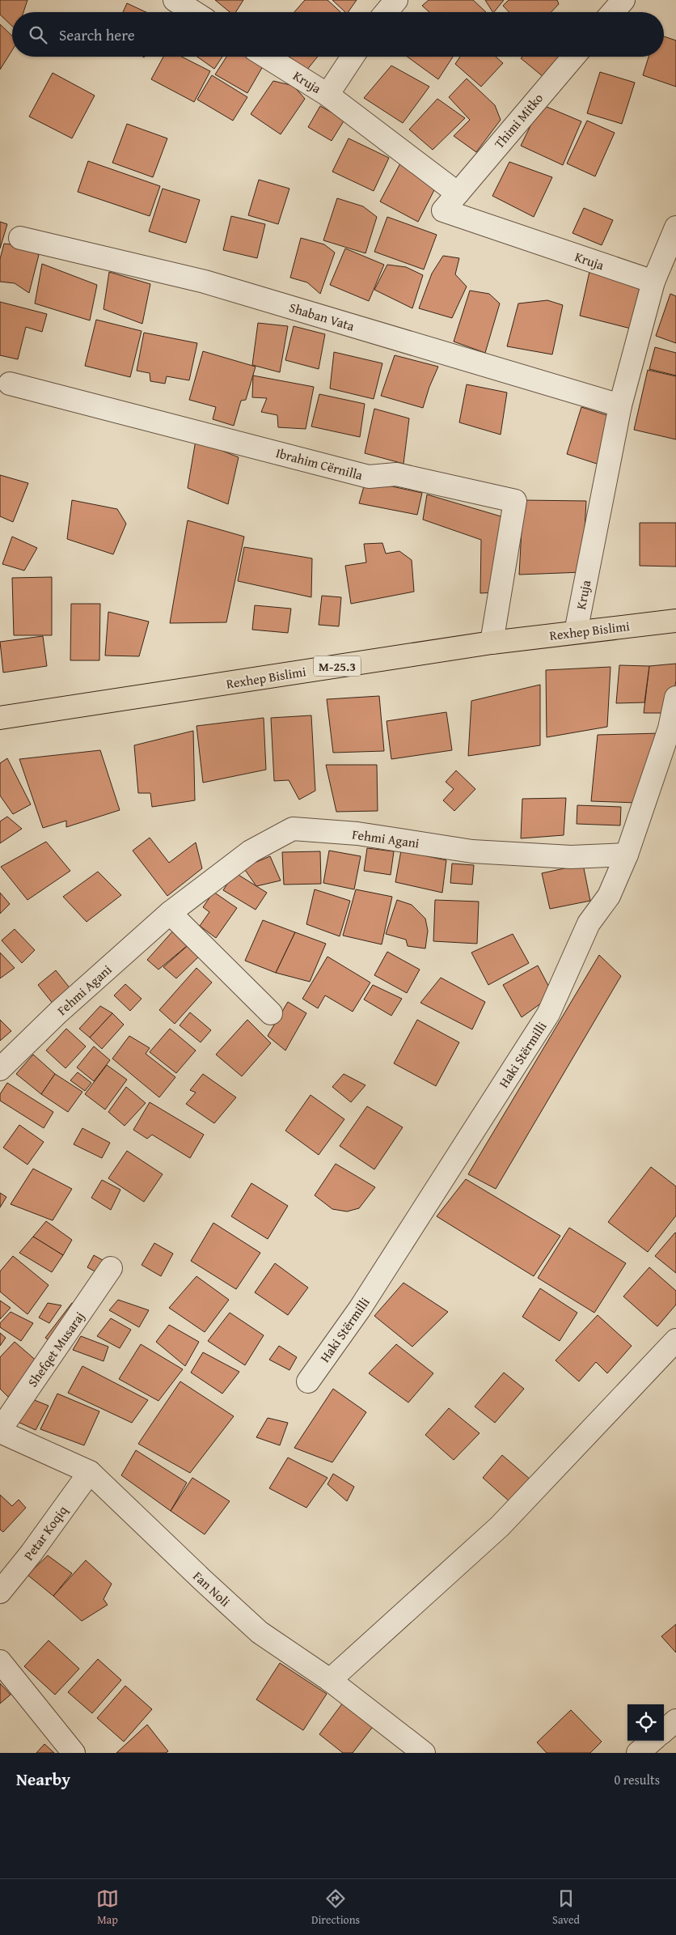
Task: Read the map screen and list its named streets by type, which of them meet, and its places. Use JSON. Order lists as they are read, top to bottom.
{
  "streets": {
    "main road": ["Rexhep Bislimi", "M-25.3"],
    "street": [
      "Kruja",
      "Thimi Mitko",
      "Shaban Vata",
      "Ibrahim Cërnilla",
      "Fehmi Agani",
      "Haki Stërmilli",
      "Shefqet Musaraj",
      "Petar Koqiq",
      "Fan Noli"
    ]
  },
  "crossings": [
    ["Kruja", "Thimi Mitko"],
    ["Kruja", "Shaban Vata"],
    ["Kruja", "Rexhep Bislimi"],
    ["Ibrahim Cërnilla", "Rexhep Bislimi"],
    ["Fehmi Agani", "Haki Stërmilli"],
    ["Shefqet Musaraj", "Fan Noli"],
    ["Petar Koqiq", "Fan Noli"]
  ],
  "page": {
    "search": "Search here",
    "heading": ["Nearby", "0 results"],
    "nav": ["Map", "Directions", "Saved"]
  }
}
